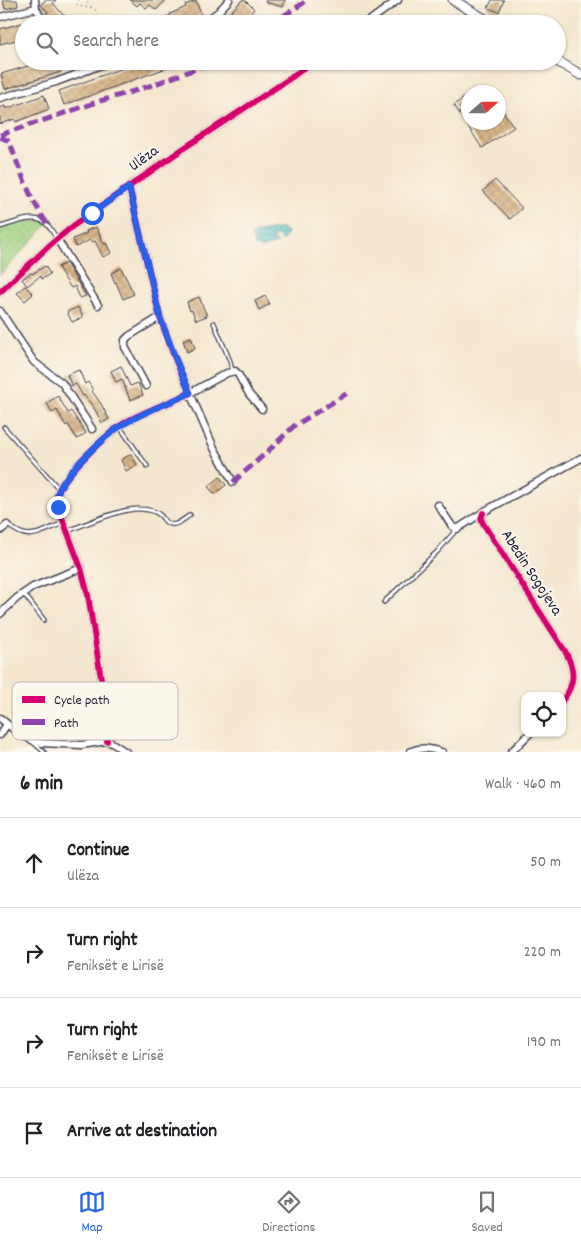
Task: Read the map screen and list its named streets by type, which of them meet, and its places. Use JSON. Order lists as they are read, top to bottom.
{
  "streets": {
    "street": ["Ulëza", "Abedin Sogojeva"]
  },
  "legend": ["Cycle path", "Path"],
  "north": "right",
  "page": {
    "search": "Search here",
    "heading": ["6 min", "Walk · 460 m"],
    "list": [
      ["Continue", "Ulëza", "50 m"],
      ["Turn right", "Feniksët e Lirisë", "220 m"],
      ["Turn right", "Feniksët e Lirisë", "190 m"],
      "Arrive at destination"
    ],
    "nav": ["Map", "Directions", "Saved"]
  }
}
